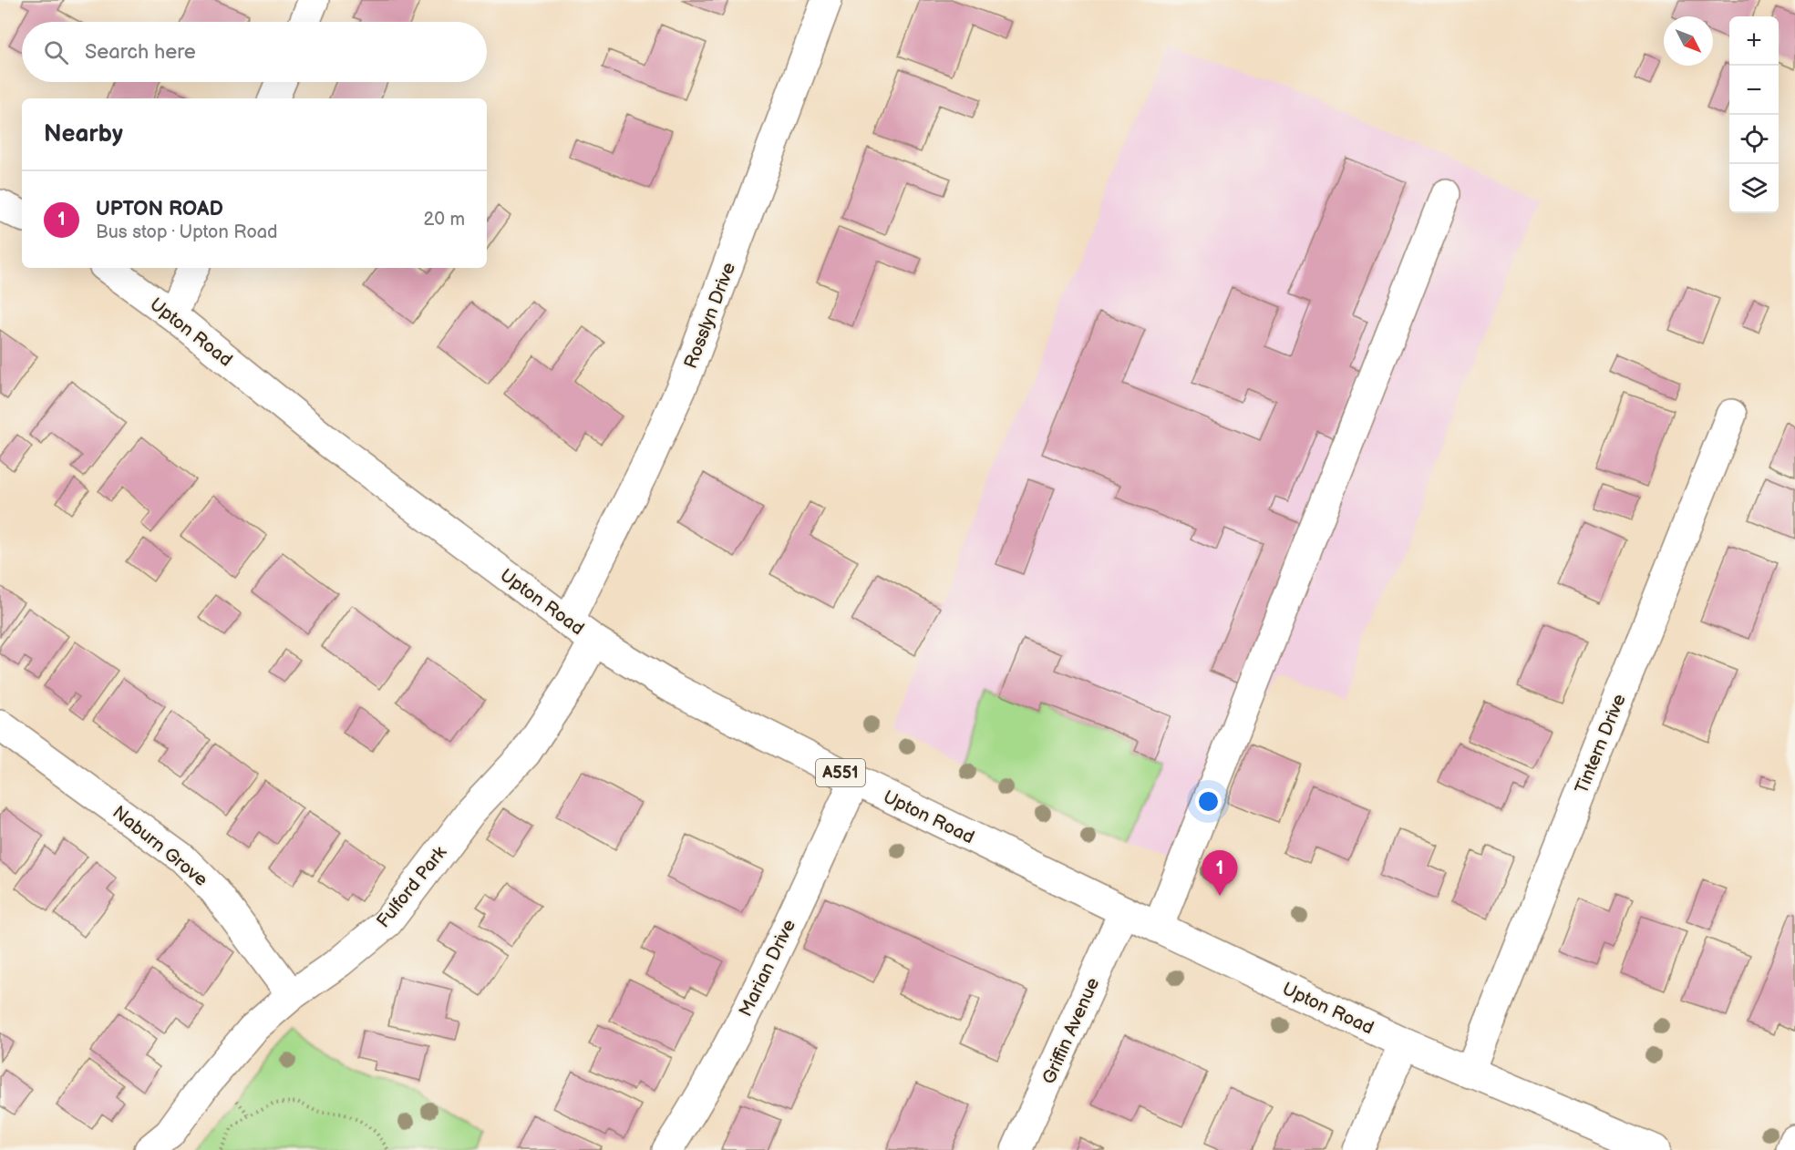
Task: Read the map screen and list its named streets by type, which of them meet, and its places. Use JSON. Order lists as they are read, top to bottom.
{
  "streets": {
    "street": [
      "Rosslyn Drive",
      "Upton Road",
      "Tintern Drive",
      "A551",
      "Naburn Grove",
      "Fulford Park",
      "Marian Drive",
      "Griffin Avenue"
    ]
  },
  "crossings": [
    ["Rosslyn Drive", "Upton Road"],
    ["Upton Road", "Tintern Drive"],
    ["Upton Road", "Fulford Park"],
    ["Upton Road", "Marian Drive"],
    ["Upton Road", "Griffin Avenue"],
    ["Naburn Grove", "Fulford Park"]
  ],
  "north": "bottom right",
  "page": {
    "map_buttons": ["+", "−"],
    "search": "Search here",
    "heading": "Nearby",
    "list": [
      {
        "mark": "1",
        "name": "UPTON ROAD",
        "note": "Bus stop · Upton Road",
        "value": "20 m"
      }
    ],
    "pins": "1"
  }
}
